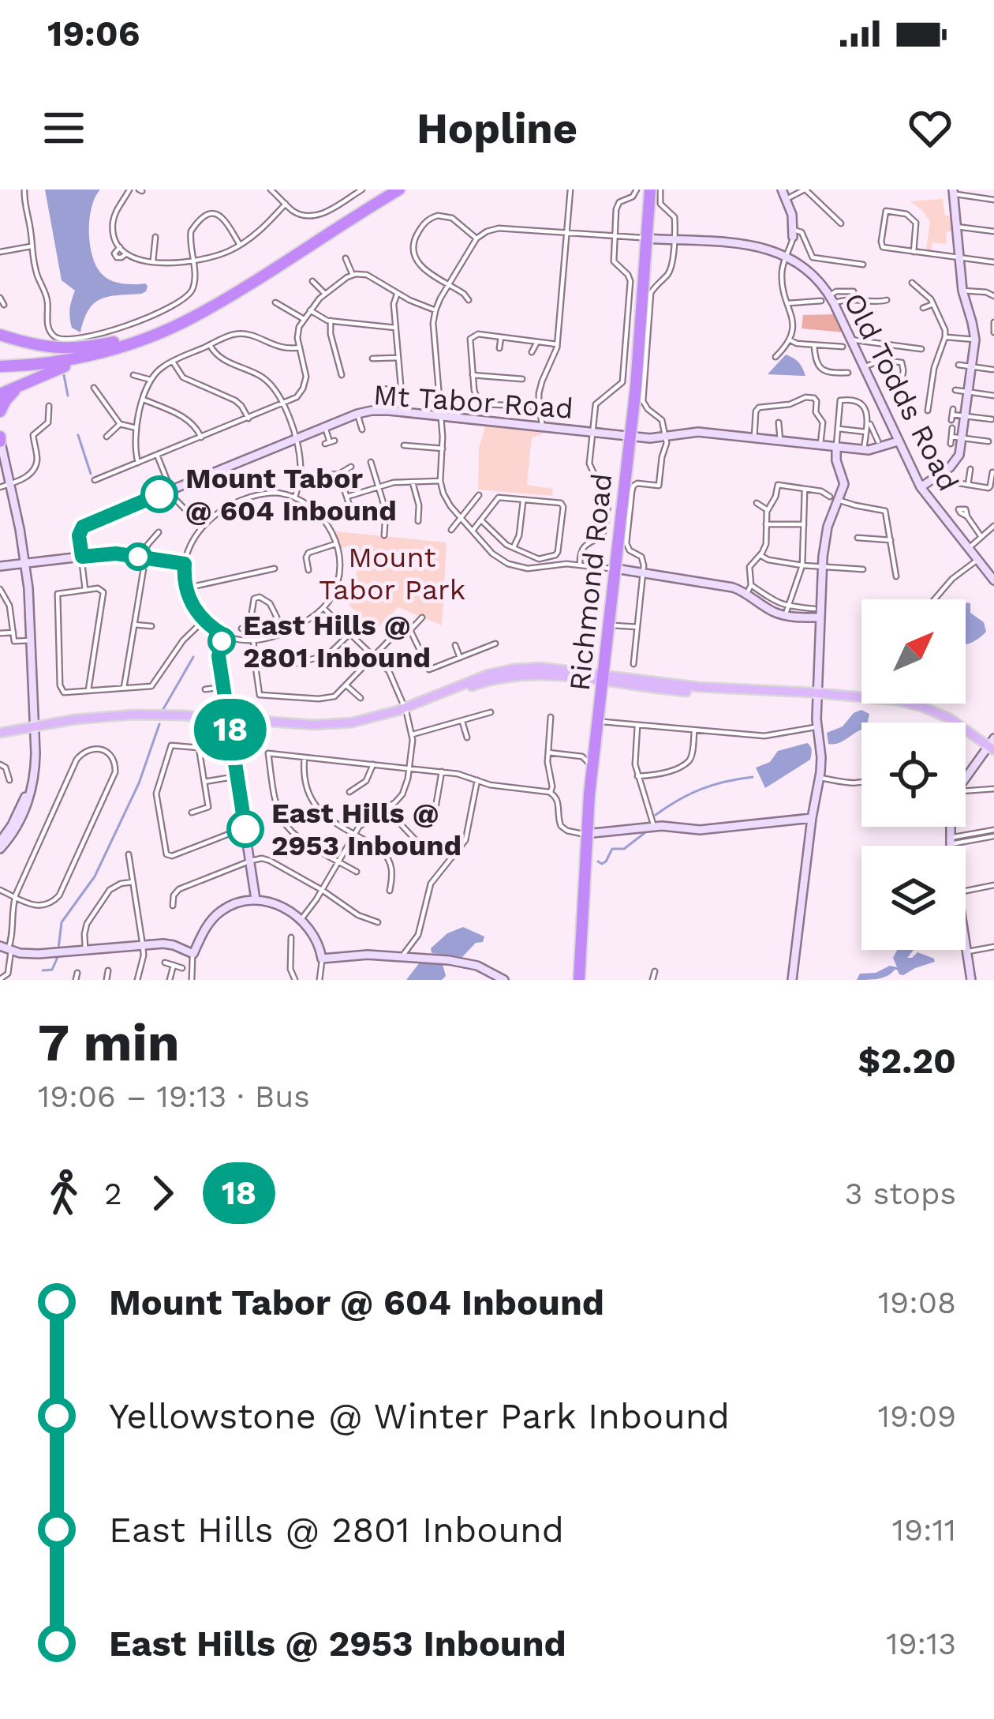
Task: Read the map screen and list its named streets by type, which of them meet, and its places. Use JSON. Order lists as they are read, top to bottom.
{
  "streets": {
    "highway": ["Richmond Road"],
    "street": ["Old Todds Road", "Mt Tabor Road"]
  },
  "crossings": [
    ["Old Todds Road", "Richmond Road"],
    ["Mt Tabor Road", "Richmond Road"]
  ],
  "parks": ["Mount Tabor Park"],
  "places": ["Mount Tabor @ 604 Inbound", "East Hills @ 2801 Inbound", "East Hills @ 2953 Inbound"],
  "lines": ["bus line 18"],
  "north": "top right",
  "page": {
    "status": "19:06",
    "header": "Hopline",
    "on_map": "18",
    "heading": ["7 min", "19:06 – 19:13 · Bus", "$2.20"],
    "legs": ["2", "18", "3 stops"],
    "list": [
      {
        "name": "Mount Tabor @ 604 Inbound",
        "value": "19:08"
      },
      {
        "name": "Yellowstone @ Winter Park Inbound",
        "value": "19:09"
      },
      {
        "name": "East Hills @ 2801 Inbound",
        "value": "19:11"
      },
      {
        "name": "East Hills @ 2953 Inbound",
        "value": "19:13"
      }
    ]
  }
}
